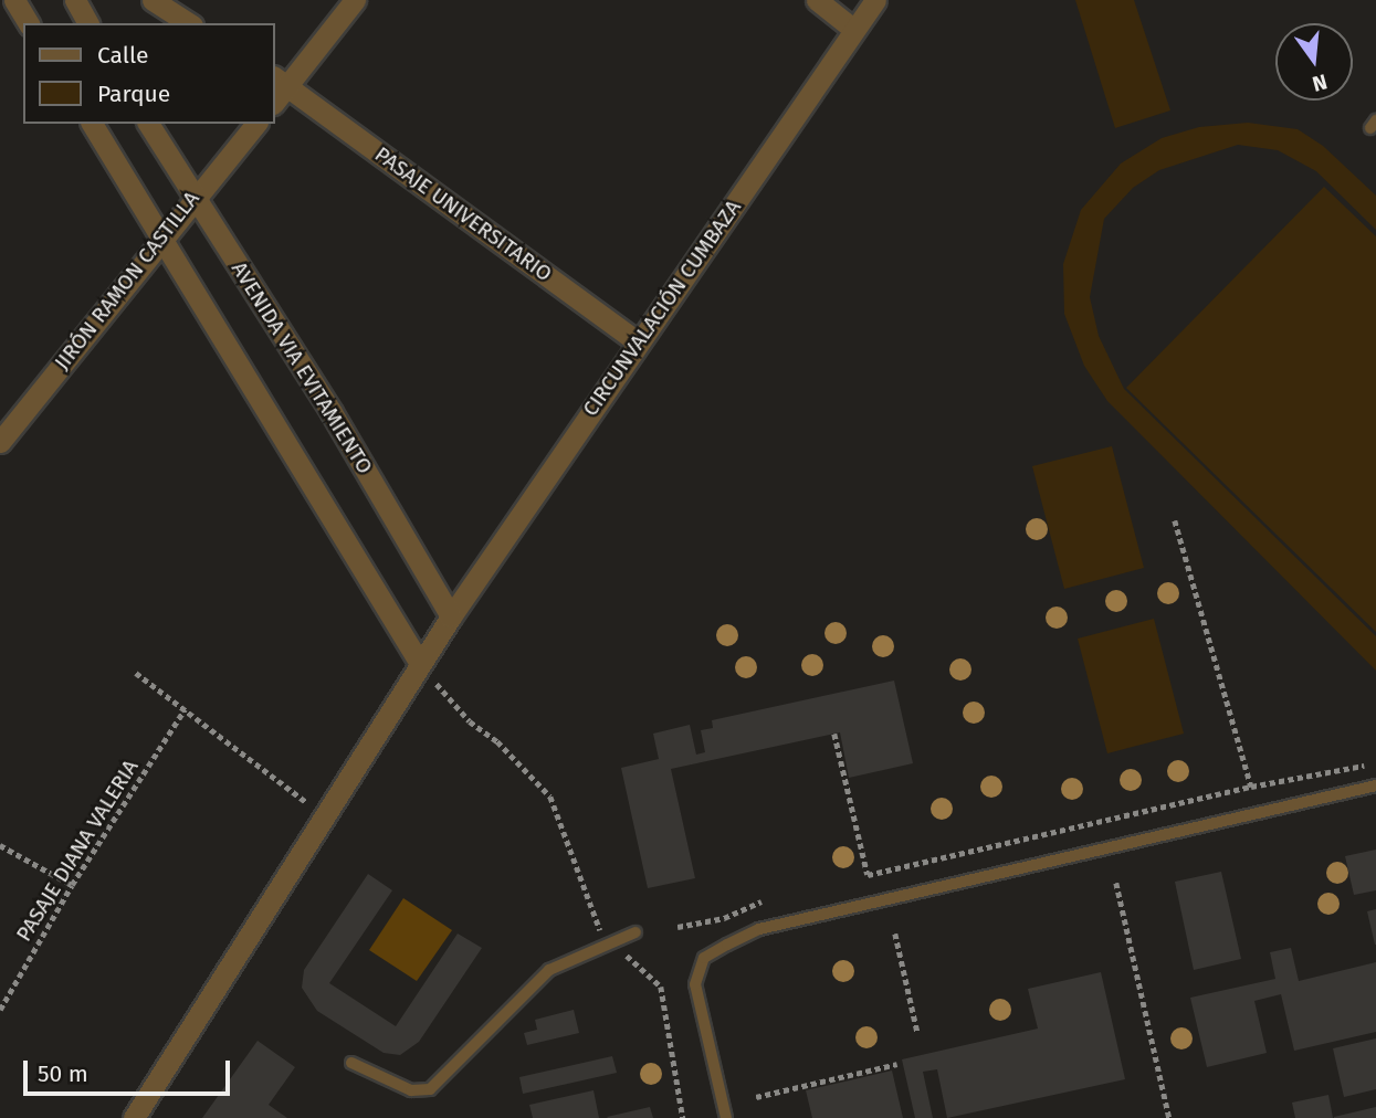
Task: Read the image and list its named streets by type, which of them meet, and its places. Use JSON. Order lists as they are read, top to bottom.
{
  "streets": {
    "street": [
      "PASAJE UNIVERSITARIO",
      "JIRÓN RAMON CASTILLA",
      "CIRCUNVALACIÓN CUMBAZA",
      "AVENIDA VIA EVITAMIENTO"
    ],
    "path": ["PASAJE DIANA VALERIA"]
  },
  "crossings": [
    ["PASAJE UNIVERSITARIO", "CIRCUNVALACIÓN CUMBAZA"],
    ["JIRÓN RAMON CASTILLA", "AVENIDA VIA EVITAMIENTO"],
    ["CIRCUNVALACIÓN CUMBAZA", "AVENIDA VIA EVITAMIENTO"]
  ],
  "legend": ["Calle", "Parque"],
  "scale_bar": "50 m",
  "north": "bottom"
}
